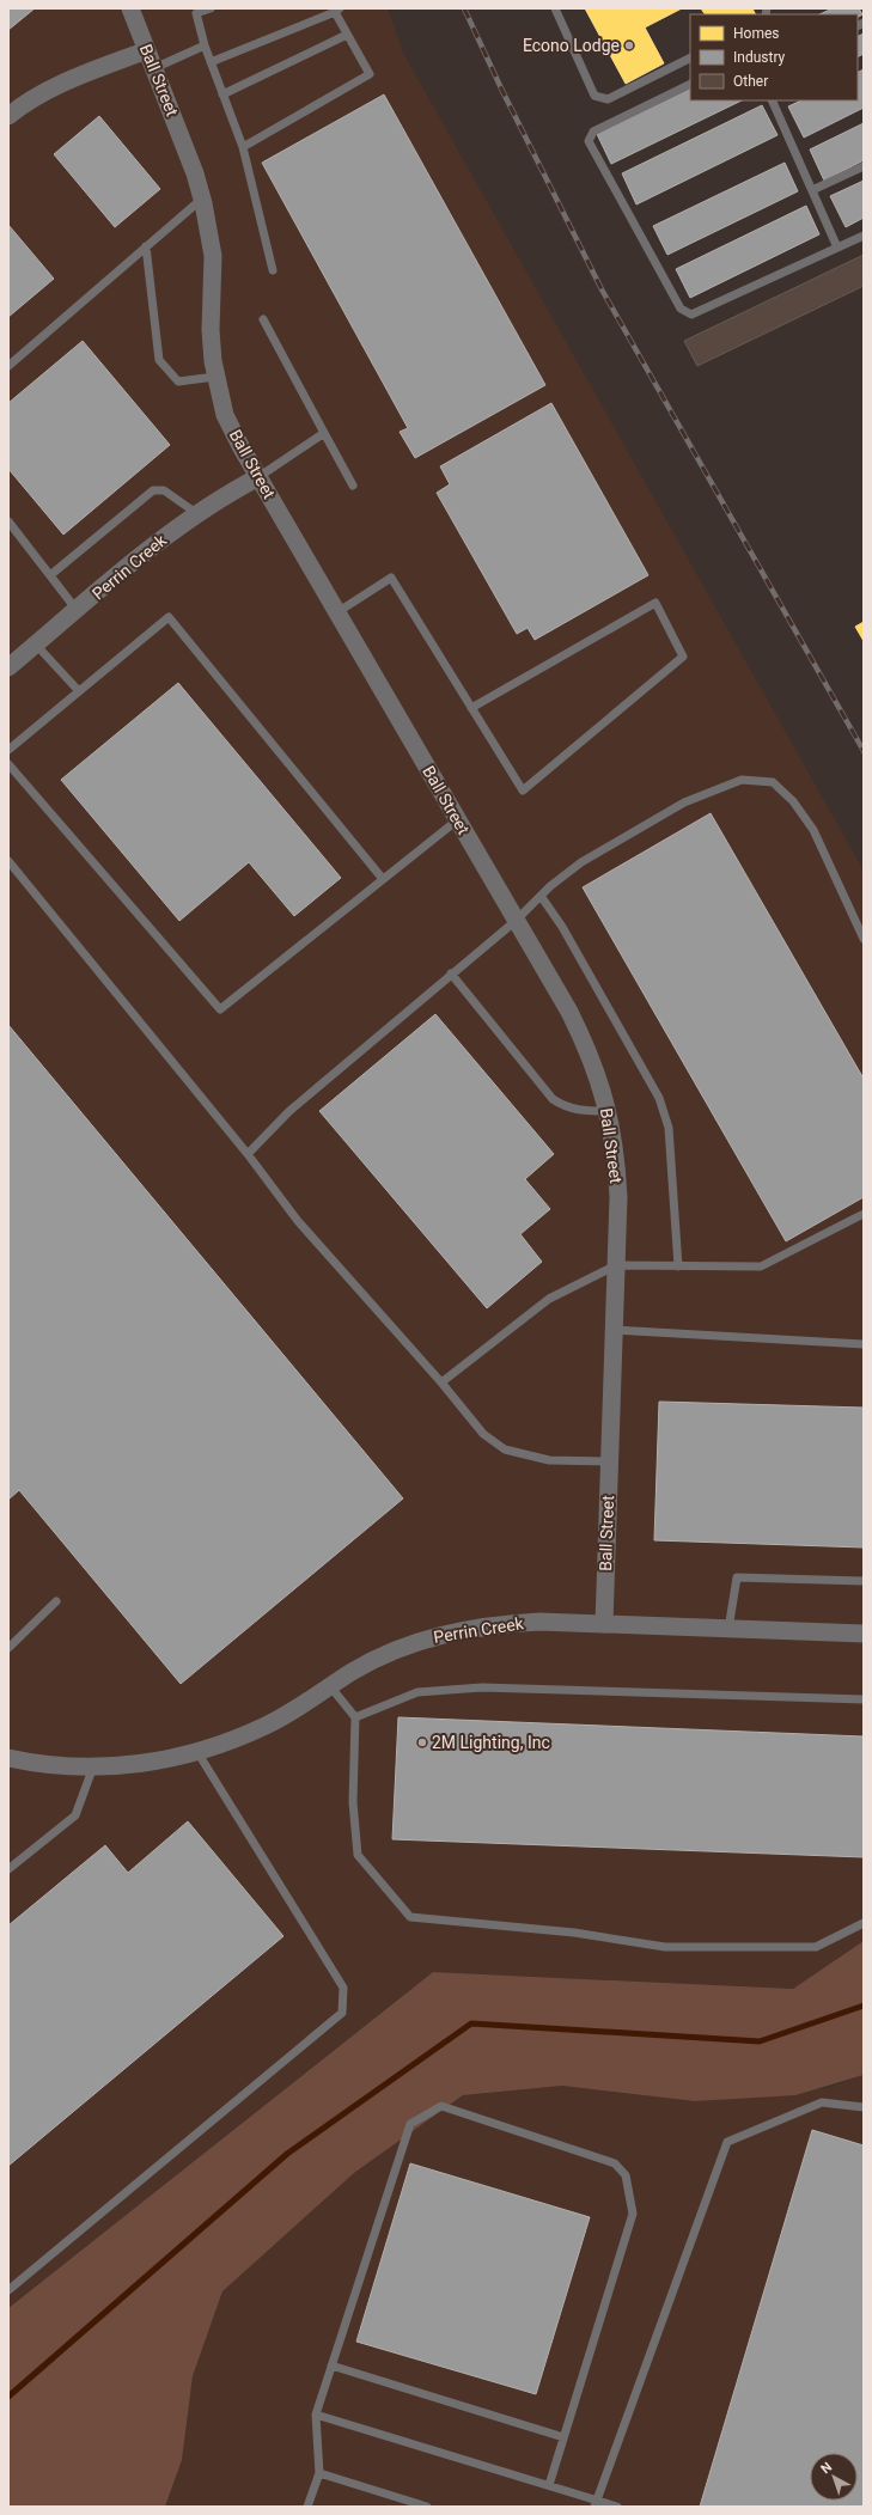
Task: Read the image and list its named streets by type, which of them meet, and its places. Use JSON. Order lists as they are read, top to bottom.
{
  "streets": {
    "street": ["Ball Street", "Perrin Creek"]
  },
  "crossings": [
    ["Ball Street", "Perrin Creek"]
  ],
  "places": ["Econo Lodge", "2M Lighting, Inc"],
  "legend": ["Homes", "Industry", "Other"],
  "north": "top left"
}
